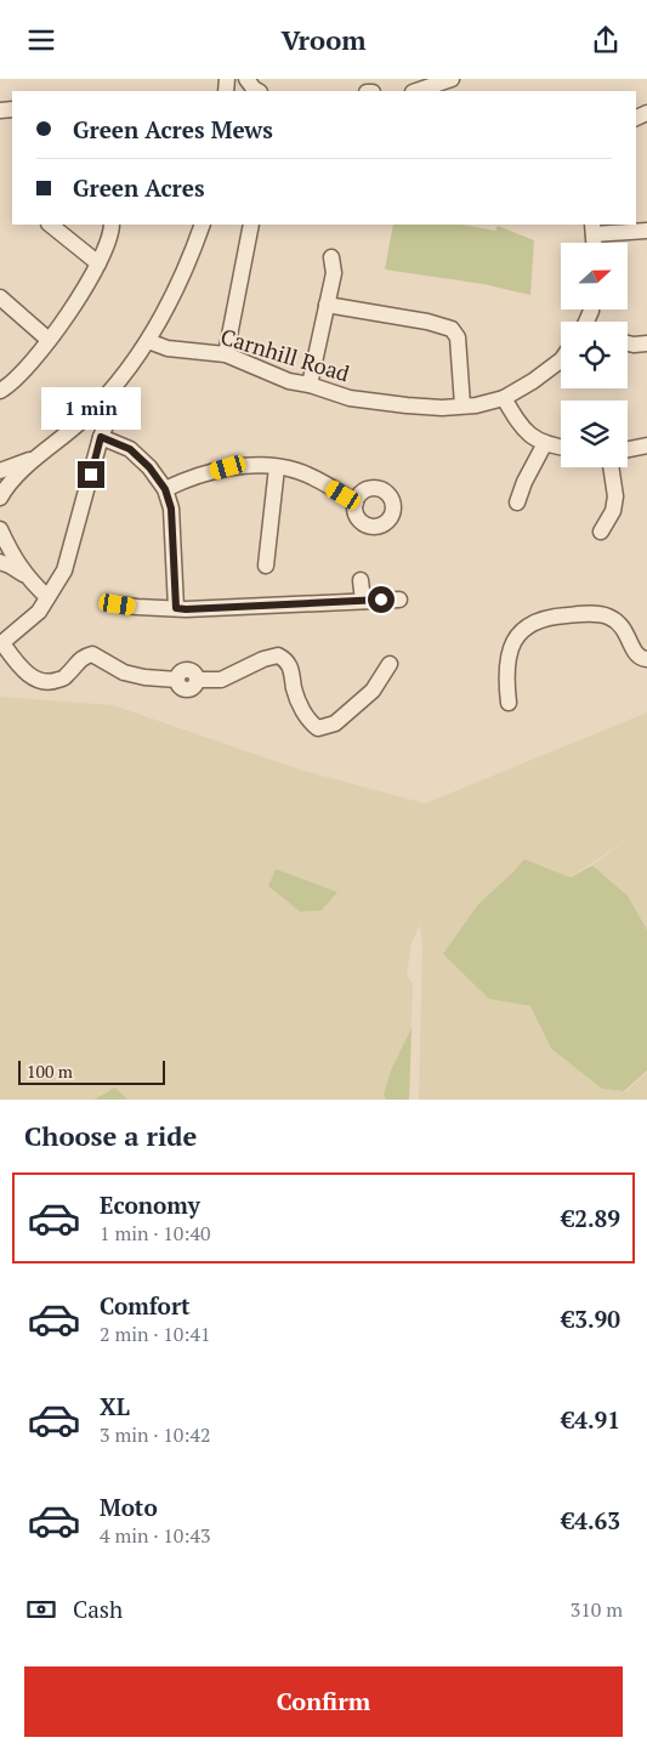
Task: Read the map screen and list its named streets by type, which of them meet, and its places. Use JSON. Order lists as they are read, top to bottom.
{
  "streets": {
    "street": ["Carnhill Road"]
  },
  "scale_bar": "100 m",
  "north": "right",
  "page": {
    "header": "Vroom",
    "banner": ["Green Acres Mews", "Green Acres"],
    "bubble": "1 min",
    "scale": "100 m",
    "heading": "Choose a ride",
    "list": [
      {
        "name": "Economy",
        "note": "1 min · 10:40",
        "value": "€2.89"
      },
      {
        "name": "Comfort",
        "note": "2 min · 10:41",
        "value": "€3.90"
      },
      {
        "name": "XL",
        "note": "3 min · 10:42",
        "value": "€4.91"
      },
      {
        "name": "Moto",
        "note": "4 min · 10:43",
        "value": "€4.63"
      }
    ],
    "pay": ["Cash", "310 m"],
    "buttons": "Confirm"
  }
}
